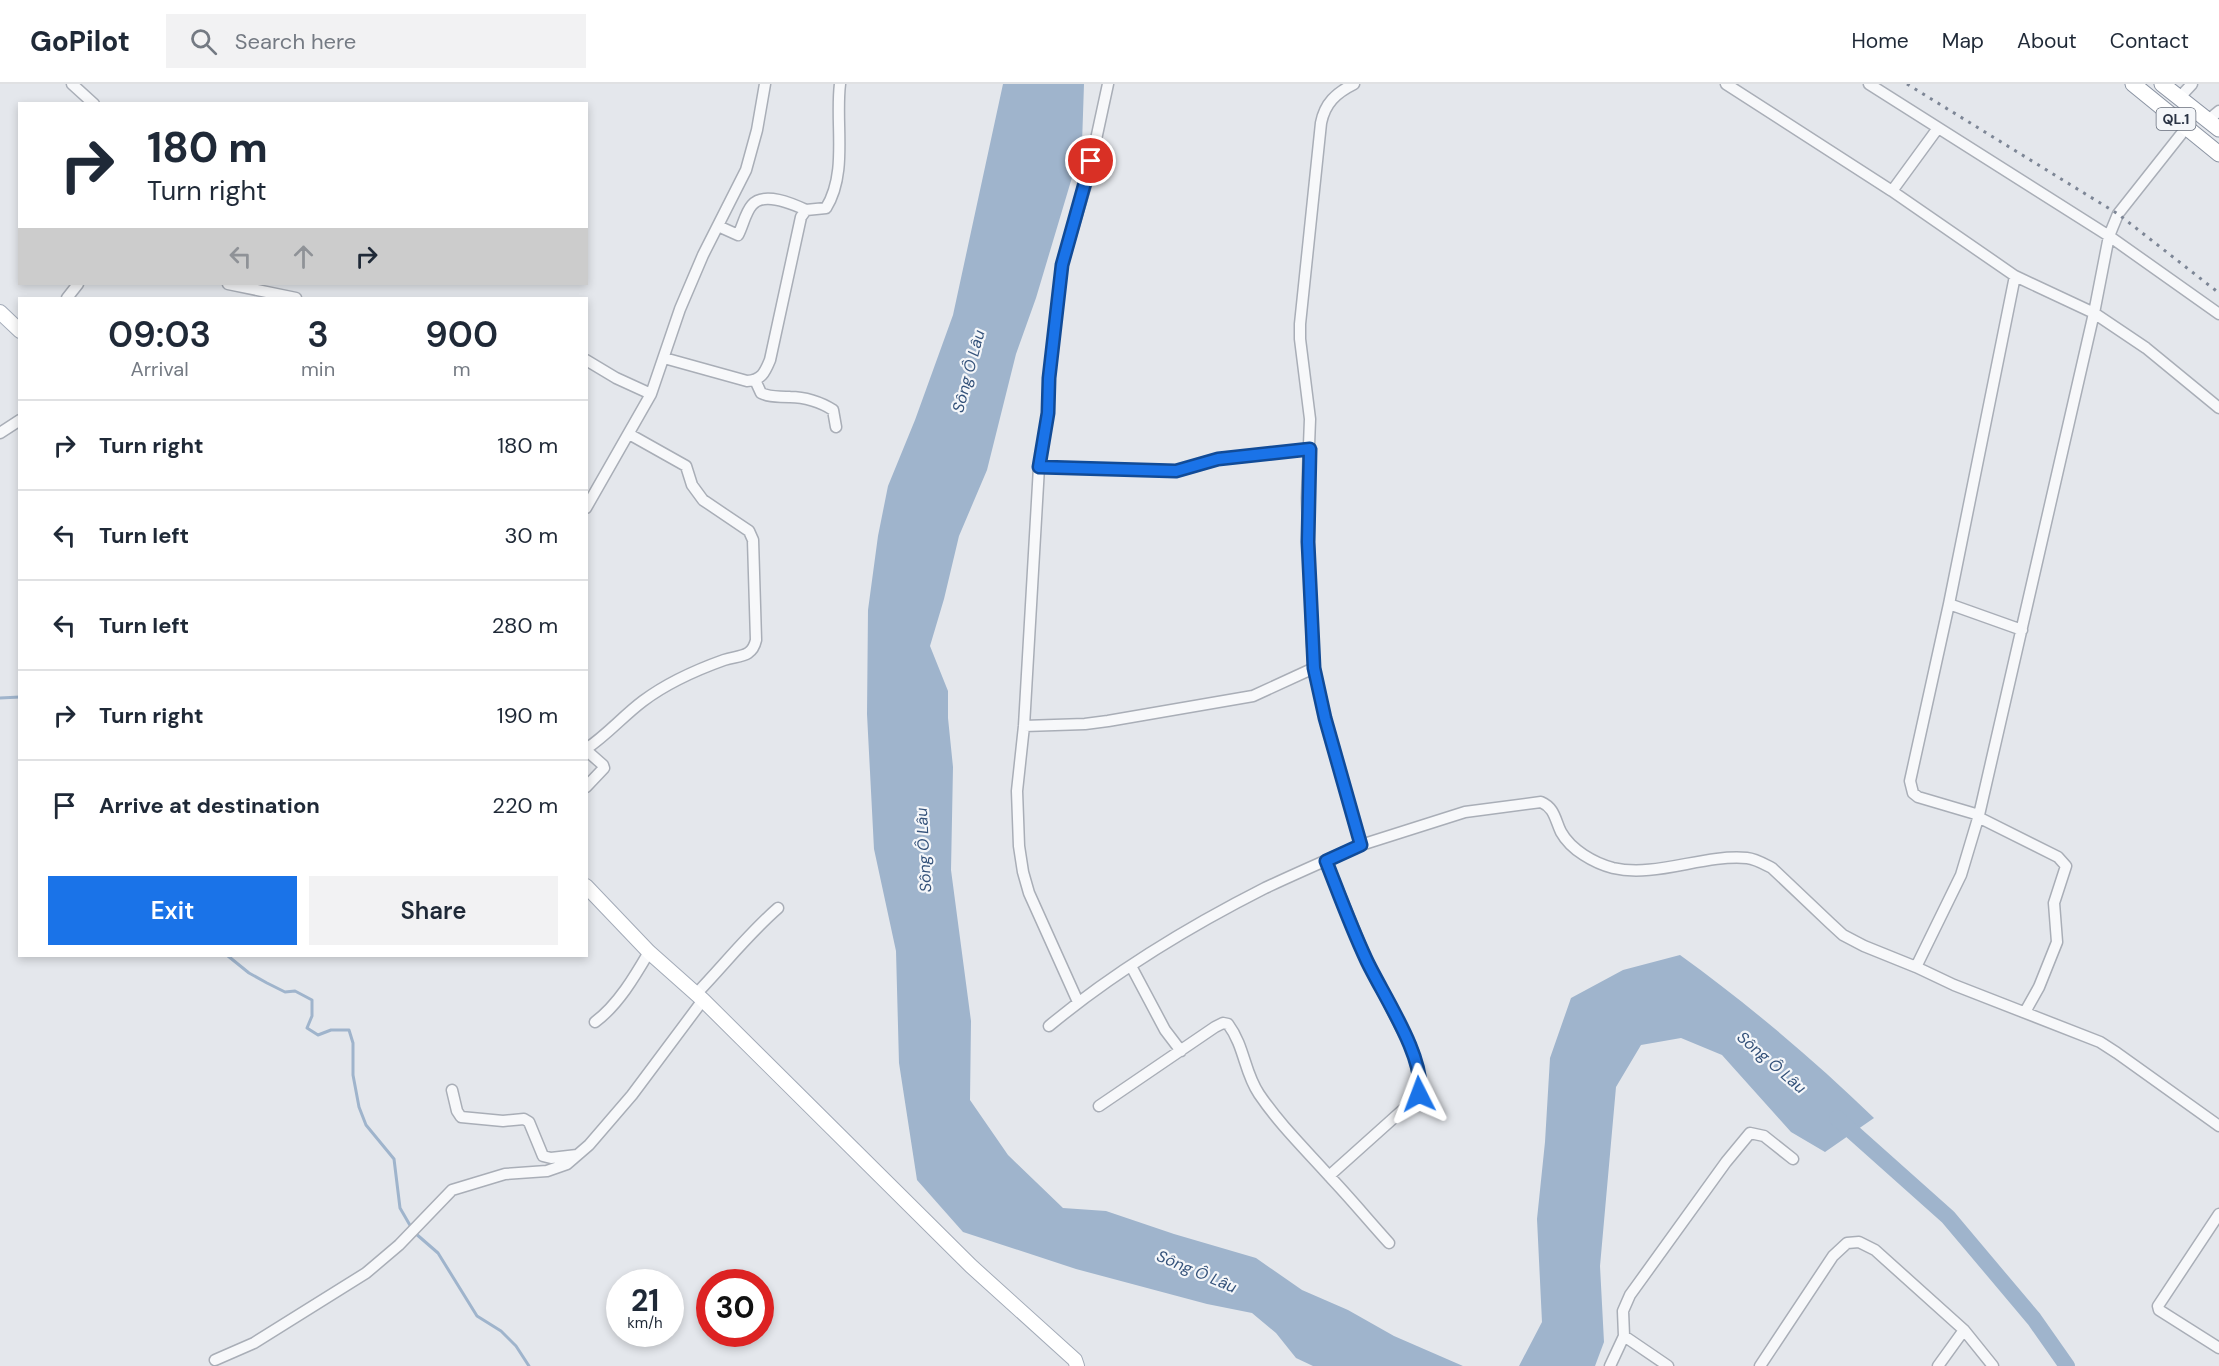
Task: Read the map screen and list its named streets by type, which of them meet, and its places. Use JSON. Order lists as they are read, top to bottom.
{
  "streets": {
    "highway": ["QL.1"]
  },
  "water": ["Sông Ô Lâu"],
  "page": {
    "header": "GoPilot",
    "search": "Search here",
    "nav": [
      "Home",
      "Map",
      "About",
      "Contact"
    ],
    "turn": ["180 m", "Turn right"],
    "eta": [
      "09:03",
      "Arrival",
      "3",
      "min",
      "900",
      "m"
    ],
    "list": [
      {
        "name": "Turn right",
        "value": "180 m"
      },
      {
        "name": "Turn left",
        "value": "30 m"
      },
      {
        "name": "Turn left",
        "value": "280 m"
      },
      {
        "name": "Turn right",
        "value": "190 m"
      },
      {
        "name": "Arrive at destination",
        "value": "220 m"
      }
    ],
    "buttons": ["Exit", "Share"],
    "speed": "21 km/h",
    "limit": "30"
  }
}
